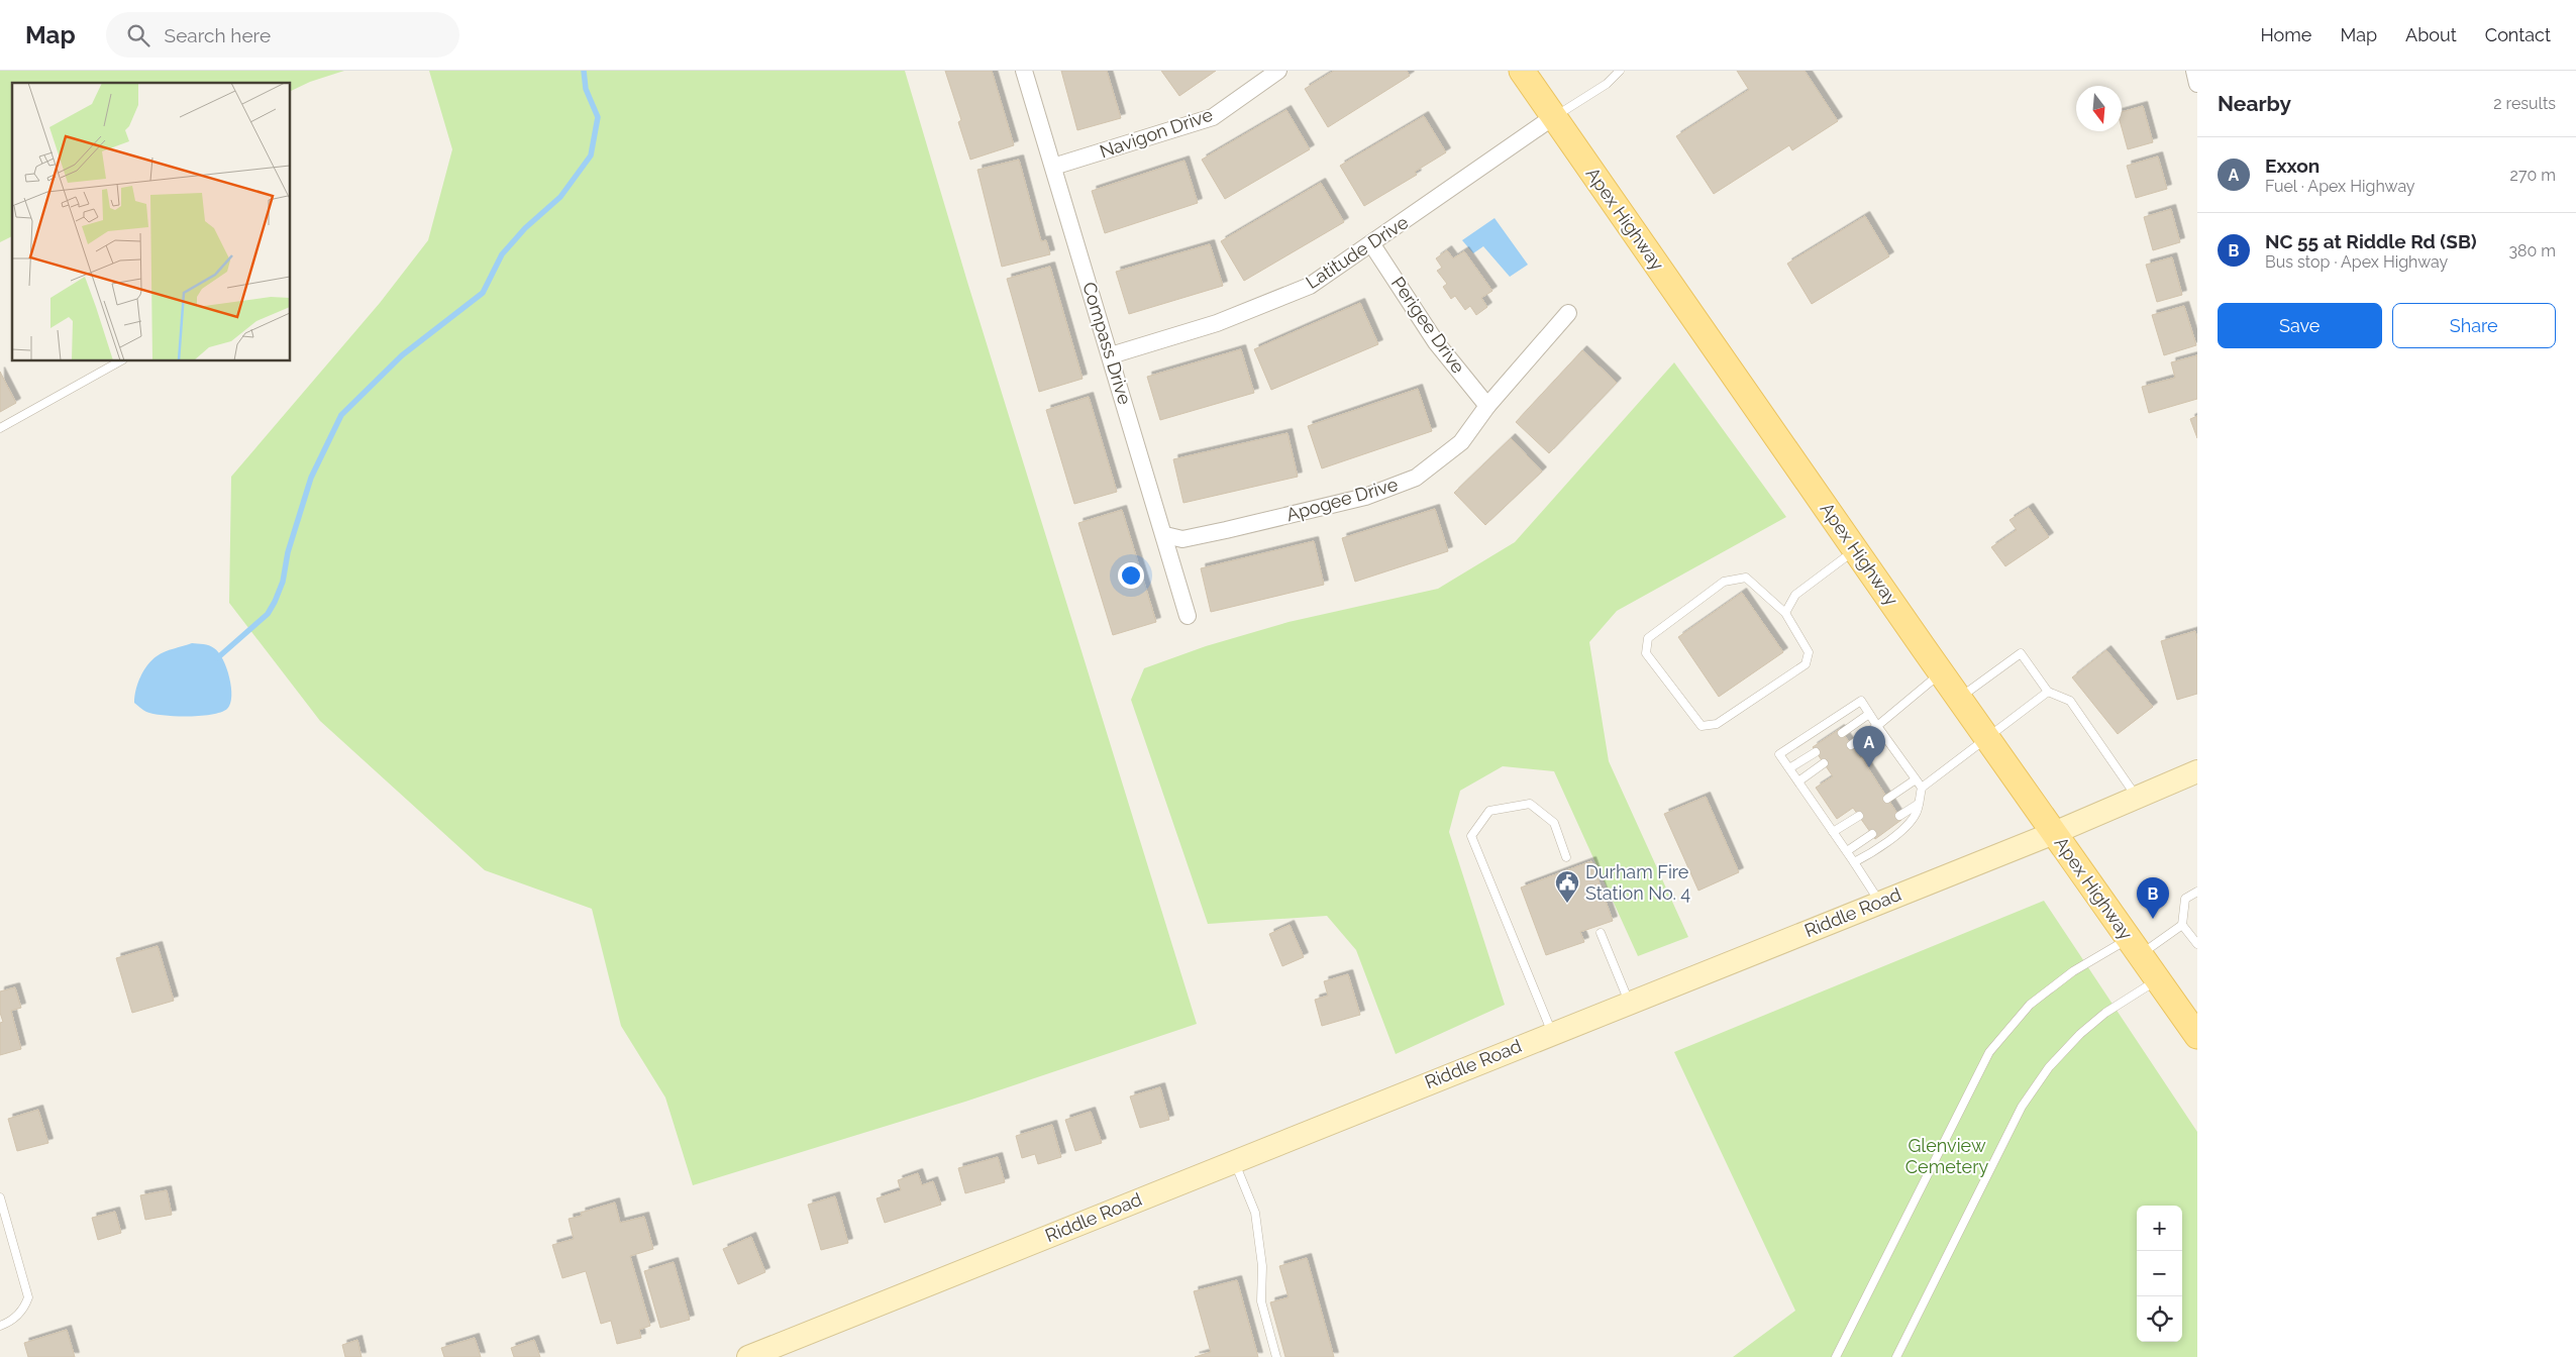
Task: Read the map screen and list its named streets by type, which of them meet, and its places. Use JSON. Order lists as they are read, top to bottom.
{
  "streets": {
    "main road": ["Apex Highway", "Riddle Road"],
    "street": [
      "Navigon Drive",
      "Latitude Drive",
      "Perigee Drive",
      "Compass Drive",
      "Apogee Drive"
    ]
  },
  "crossings": [
    ["Navigon Drive", "Compass Drive"],
    ["Apex Highway", "Latitude Drive"],
    ["Apex Highway", "Riddle Road"],
    ["Latitude Drive", "Perigee Drive"],
    ["Latitude Drive", "Compass Drive"],
    ["Perigee Drive", "Apogee Drive"],
    ["Compass Drive", "Apogee Drive"]
  ],
  "parks": ["Glenview Cemetery"],
  "places": {
    "public building": ["Durham Fire Station No. 4"]
  },
  "north": "bottom",
  "page": {
    "header": "Map",
    "search": "Search here",
    "nav": [
      "Home",
      "Map",
      "About",
      "Contact"
    ],
    "heading": ["Nearby", "2 results"],
    "list": [
      {
        "mark": "A",
        "name": "Exxon",
        "note": "Fuel · Apex Highway",
        "value": "270 m"
      },
      {
        "mark": "B",
        "name": "NC 55 at Riddle Rd (SB)",
        "note": "Bus stop · Apex Highway",
        "value": "380 m"
      }
    ],
    "buttons": ["Save", "Share"],
    "pins": ["A", "B"],
    "map_buttons": ["+", "−"]
  }
}
